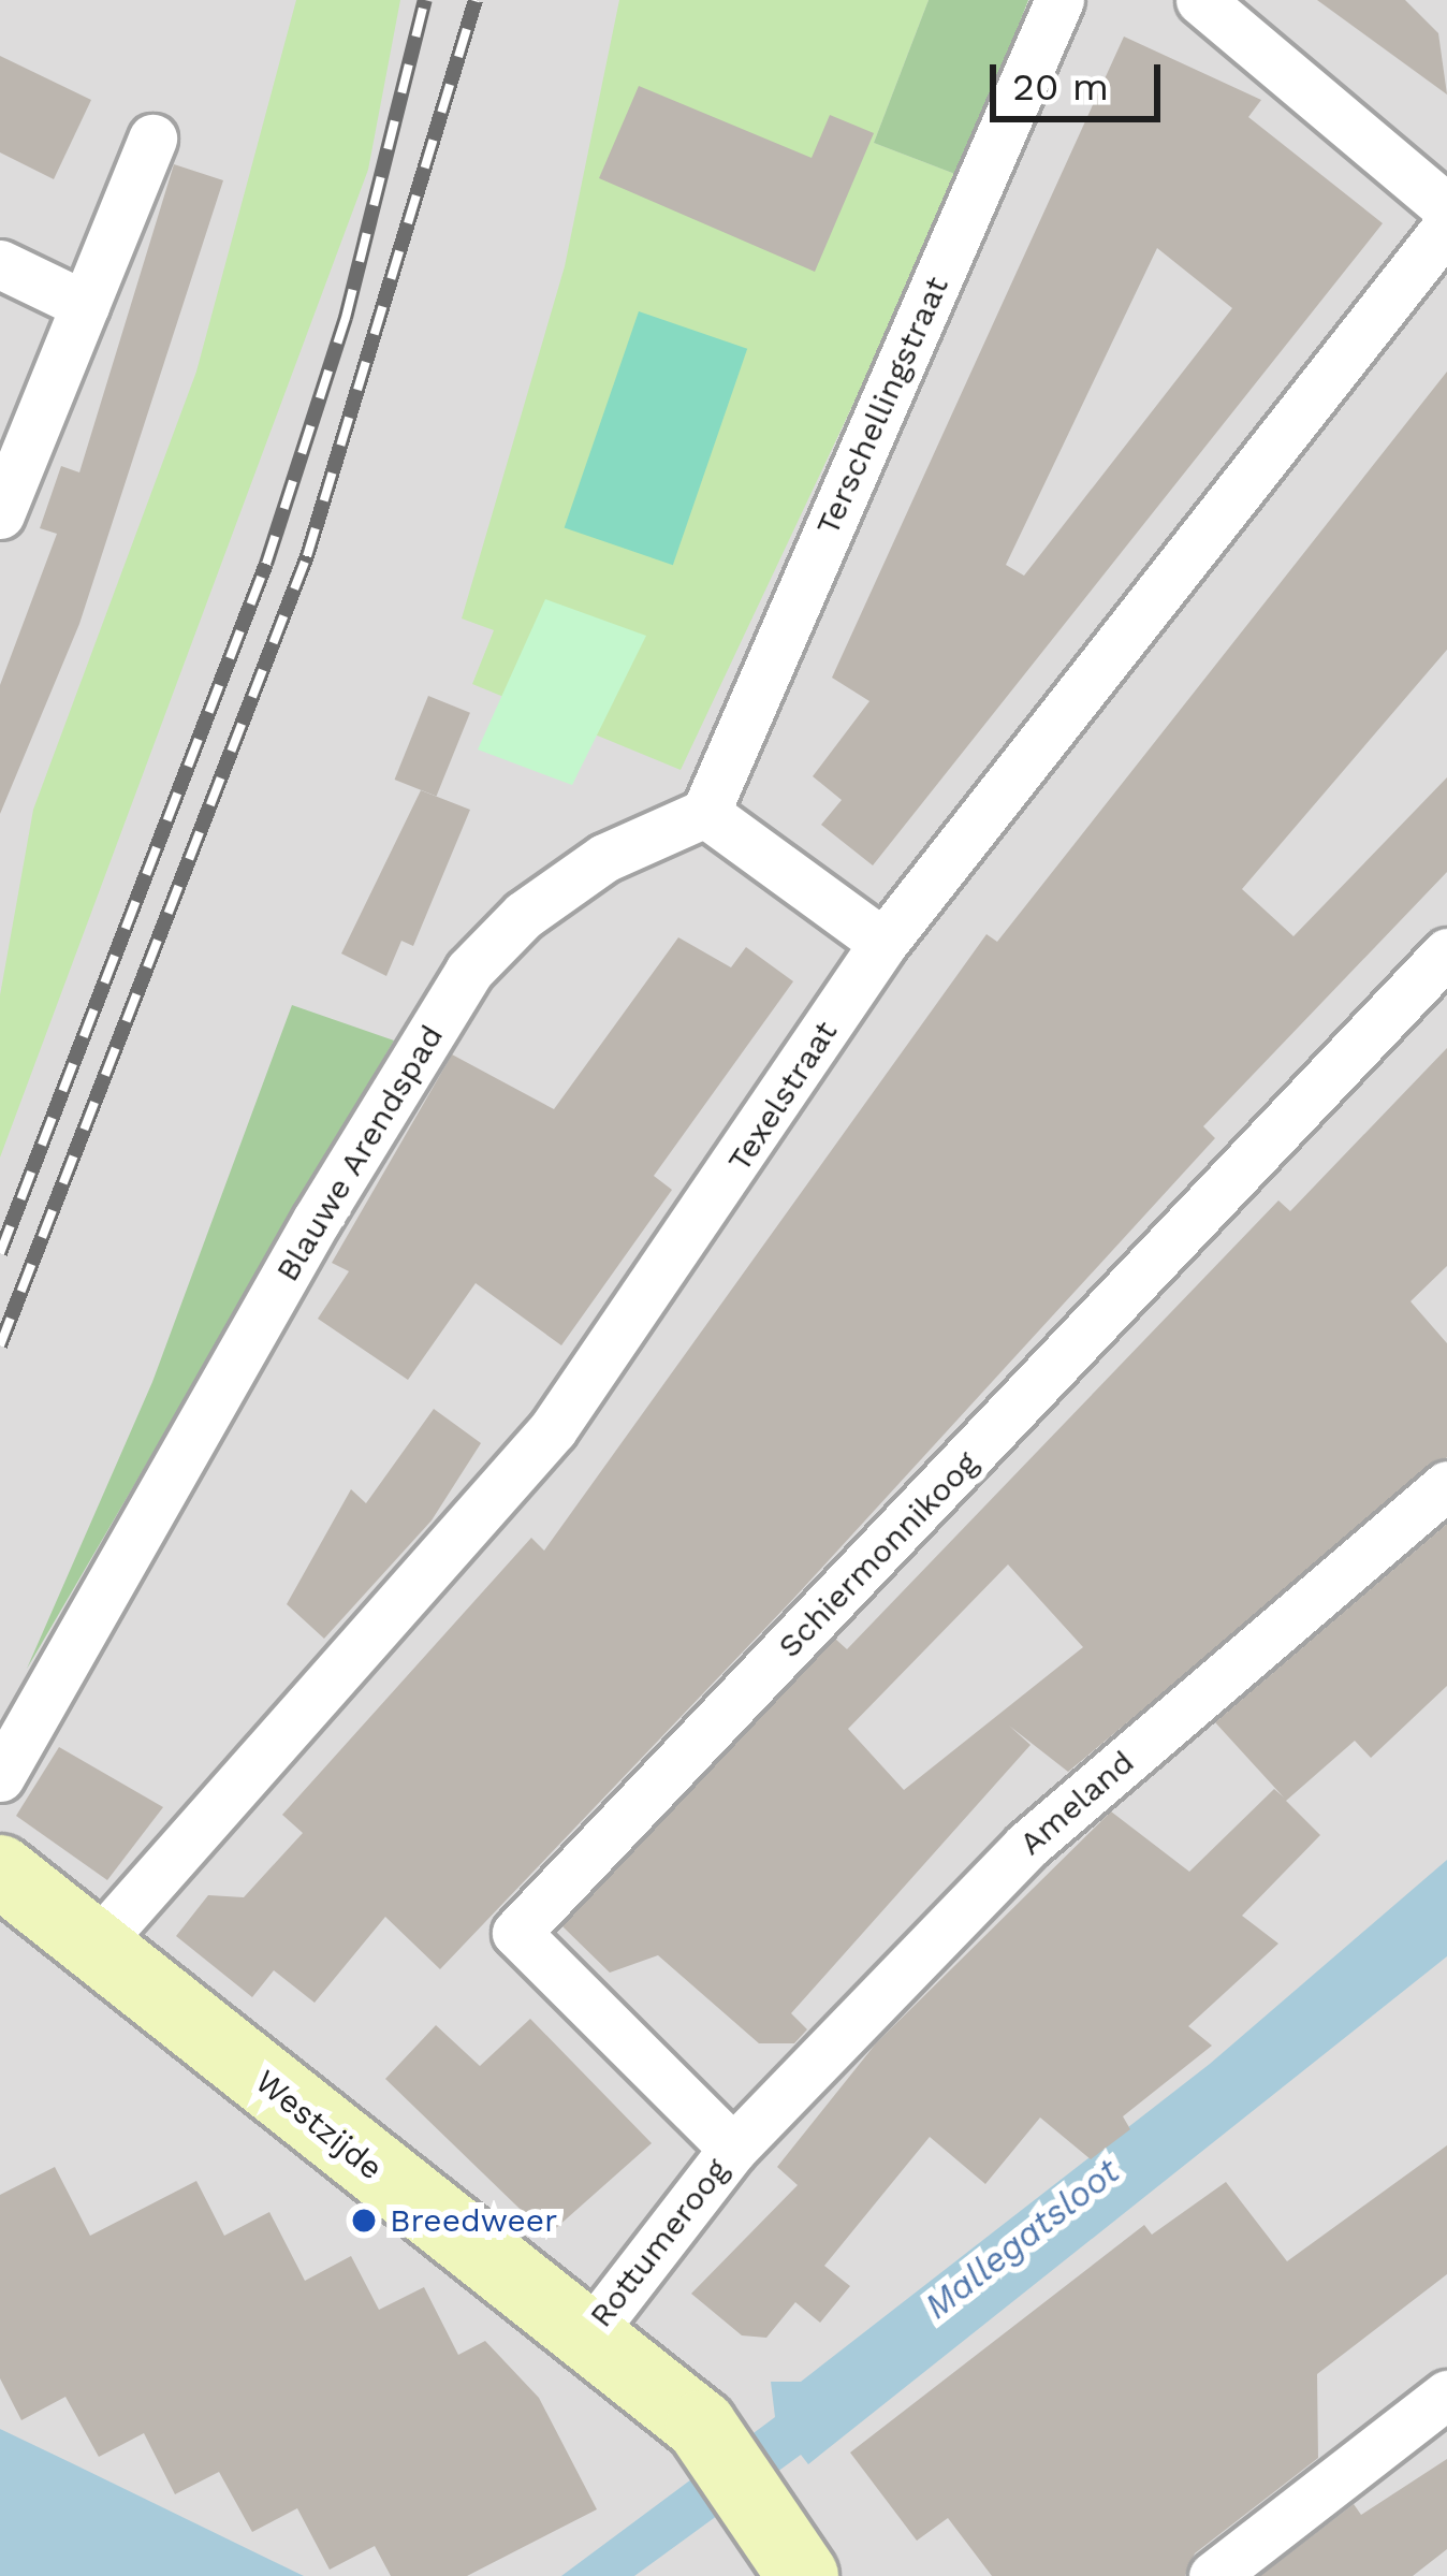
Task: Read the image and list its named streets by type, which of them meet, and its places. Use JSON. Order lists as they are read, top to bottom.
{
  "streets": {
    "street": [
      "Terschellingstraat",
      "Texelstraat",
      "Blauwe Arendspad",
      "Schiermonnikoog",
      "Ameland",
      "Westzijde",
      "Rottumeroog"
    ]
  },
  "crossings": [
    ["Terschellingstraat", "Blauwe Arendspad"],
    ["Texelstraat", "Westzijde"],
    ["Schiermonnikoog", "Ameland"],
    ["Schiermonnikoog", "Rottumeroog"],
    ["Ameland", "Rottumeroog"],
    ["Westzijde", "Rottumeroog"]
  ],
  "water": ["Mallegatsloot"],
  "places": ["Breedweer"],
  "scale_bar": "20 m"
}
